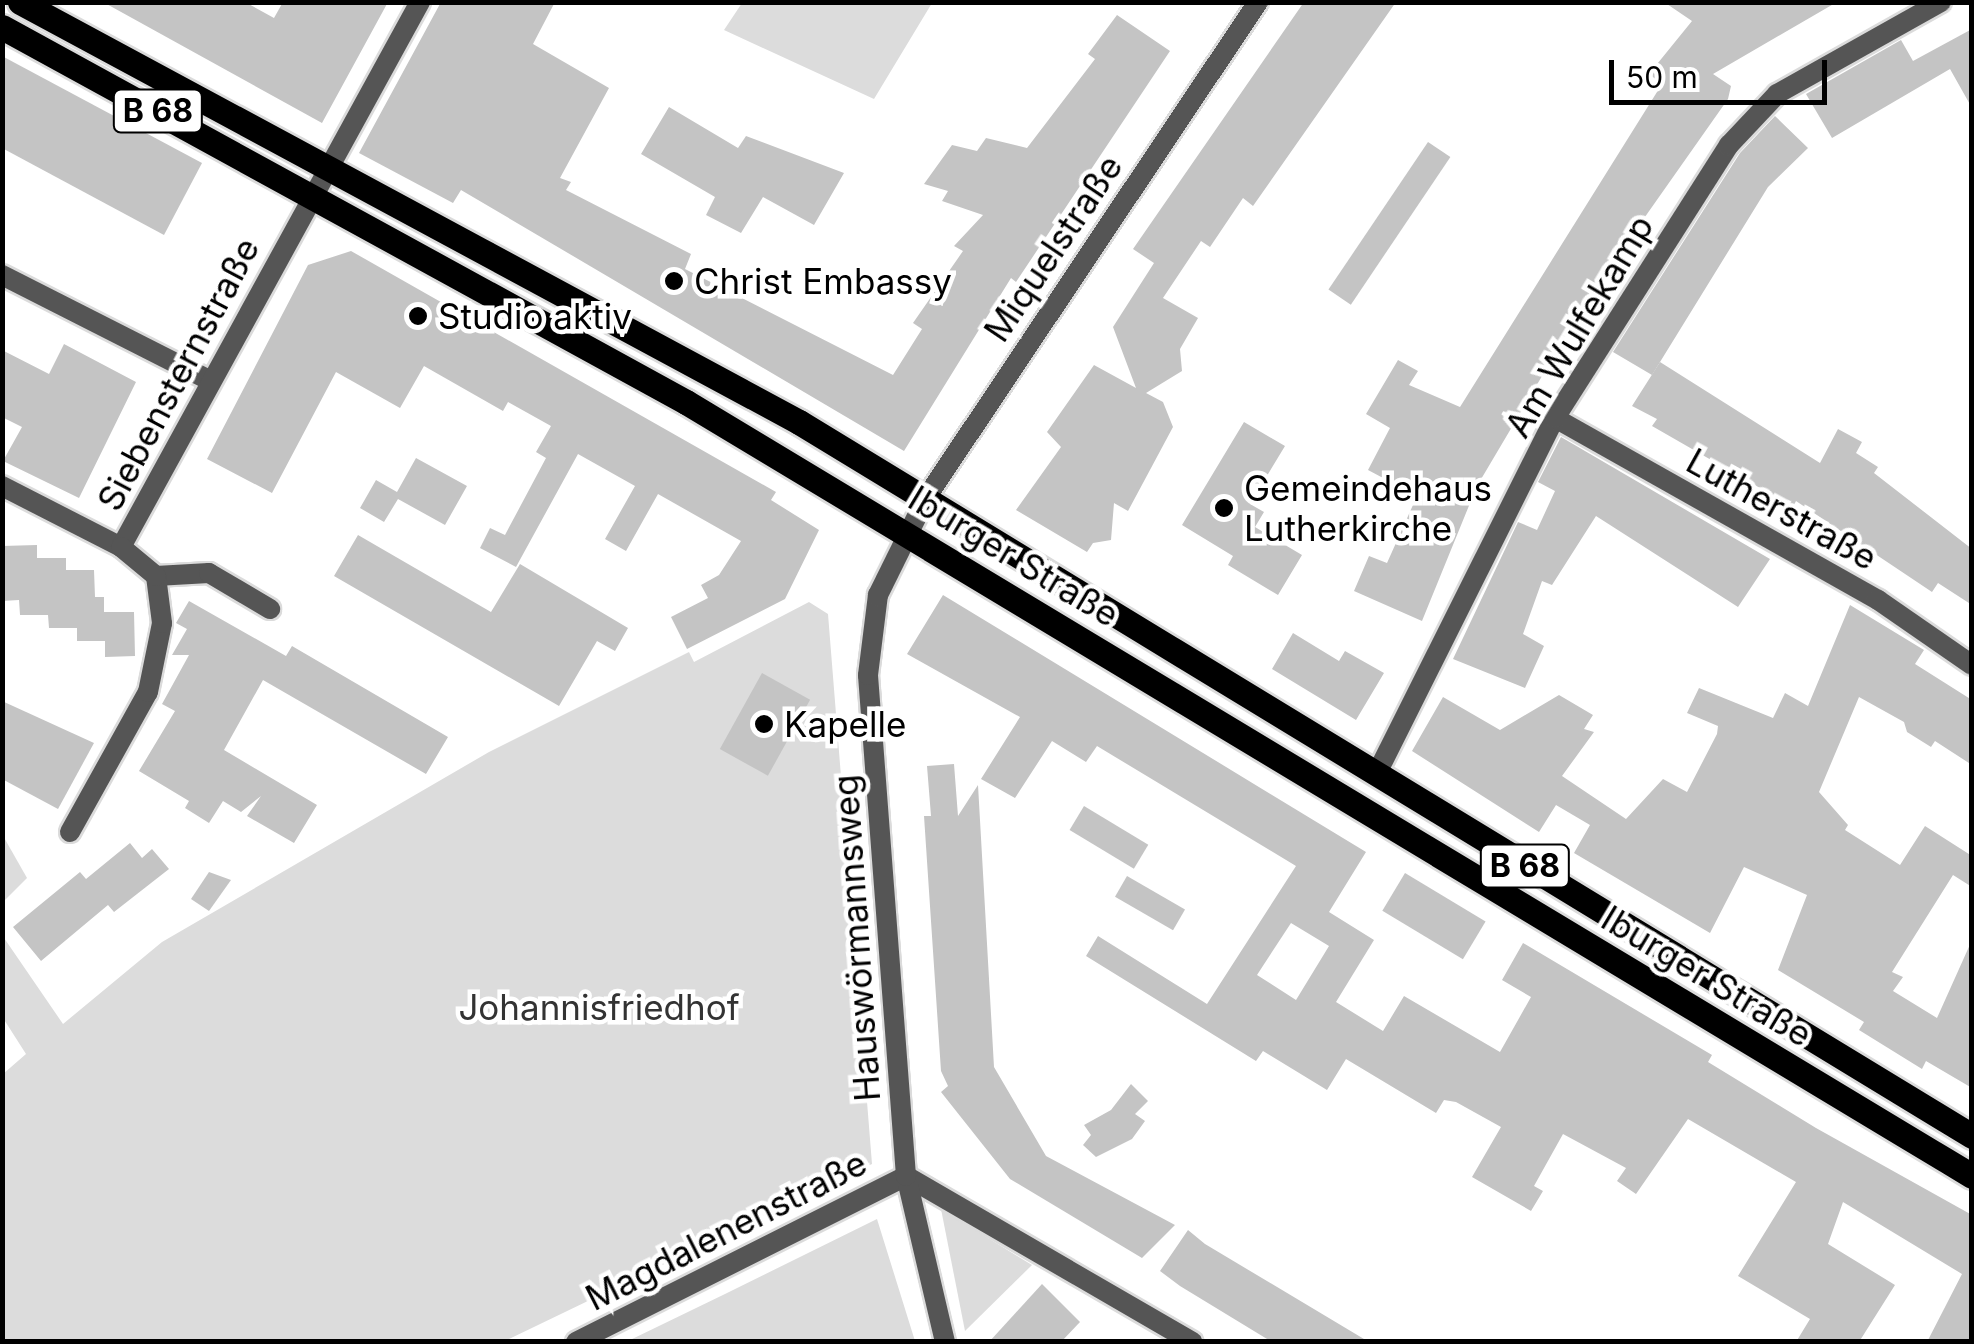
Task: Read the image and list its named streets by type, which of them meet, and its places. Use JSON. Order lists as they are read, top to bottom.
{
  "streets": {
    "main road": ["B 68", "Iburger Straße"],
    "street": [
      "Miquelstraße",
      "Am Wulfekamp",
      "Siebensternstraße",
      "Lutherstraße",
      "Hauswörmannsweg",
      "Magdalenenstraße"
    ]
  },
  "crossings": [
    ["Miquelstraße", "Iburger Straße"],
    ["Miquelstraße", "Hauswörmannsweg"],
    ["Am Wulfekamp", "Lutherstraße"],
    ["Am Wulfekamp", "Iburger Straße"],
    ["Siebensternstraße", "Iburger Straße"],
    ["Iburger Straße", "Hauswörmannsweg"],
    ["Hauswörmannsweg", "Magdalenenstraße"]
  ],
  "parks": ["Johannisfriedhof"],
  "places": [
    "Christ Embassy",
    "Studio aktiv",
    "Gemeindehaus Lutherkirche",
    "Kapelle"
  ],
  "scale_bar": "50 m"
}
